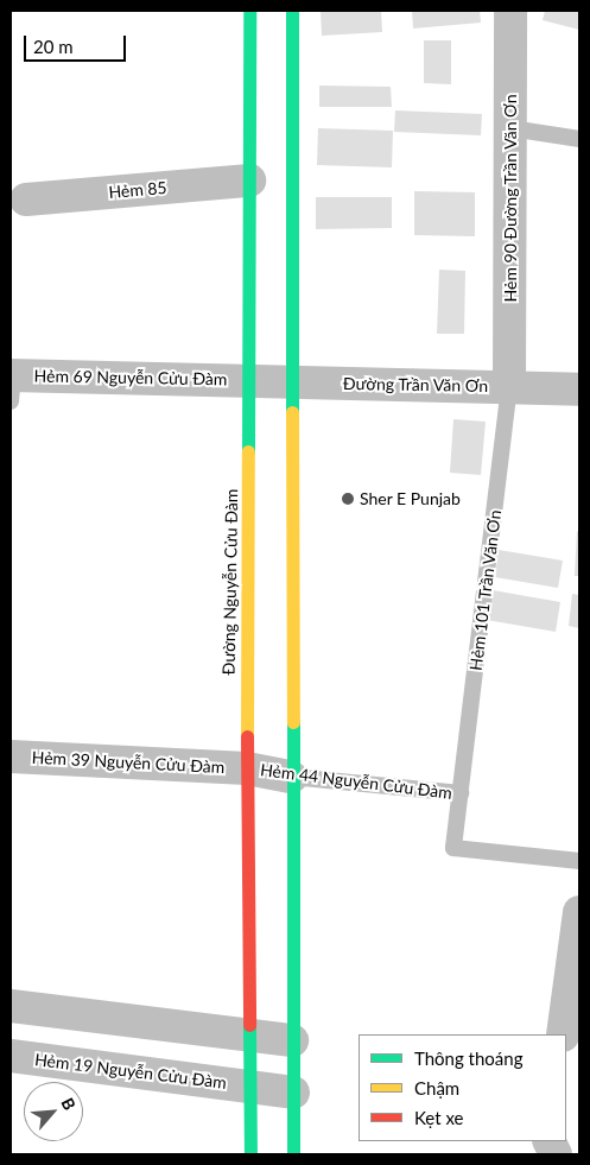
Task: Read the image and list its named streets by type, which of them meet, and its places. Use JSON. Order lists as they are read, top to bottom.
{
  "streets": {
    "street": [
      "Hẻm 85",
      "Hẻm 90 Đường Trần Văn Ơn",
      "Hẻm 69 Nguyễn Cửu Đàm",
      "Đường Trần Văn Ơn",
      "Đường Nguyễn Cửu Đàm",
      "Hẻm 39 Nguyễn Cửu Đàm",
      "Hẻm 44 Nguyễn Cửu Đàm",
      "Hẻm 19 Nguyễn Cửu Đàm"
    ],
    "lane": ["Hẻm 101 Trần Văn Ơn"]
  },
  "crossings": [
    ["Hẻm 85", "Đường Nguyễn Cửu Đàm"],
    ["Hẻm 90 Đường Trần Văn Ơn", "Đường Trần Văn Ơn"],
    ["Hẻm 90 Đường Trần Văn Ơn", "Hẻm 101 Trần Văn Ơn"],
    ["Hẻm 69 Nguyễn Cửu Đàm", "Đường Trần Văn Ơn"],
    ["Hẻm 69 Nguyễn Cửu Đàm", "Đường Nguyễn Cửu Đàm"],
    ["Đường Trần Văn Ơn", "Đường Nguyễn Cửu Đàm"],
    ["Đường Trần Văn Ơn", "Hẻm 101 Trần Văn Ơn"],
    ["Đường Nguyễn Cửu Đàm", "Hẻm 39 Nguyễn Cửu Đàm"],
    ["Đường Nguyễn Cửu Đàm", "Hẻm 44 Nguyễn Cửu Đàm"],
    ["Đường Nguyễn Cửu Đàm", "Hẻm 19 Nguyễn Cửu Đàm"],
    ["Hẻm 101 Trần Văn Ơn", "Hẻm 44 Nguyễn Cửu Đàm"],
    ["Hẻm 39 Nguyễn Cửu Đàm", "Hẻm 44 Nguyễn Cửu Đàm"]
  ],
  "places": ["Sher E Punjab"],
  "legend": ["Thông thoáng", "Chậm", "Kẹt xe"],
  "scale_bar": "20 m",
  "north": "top right"
}
